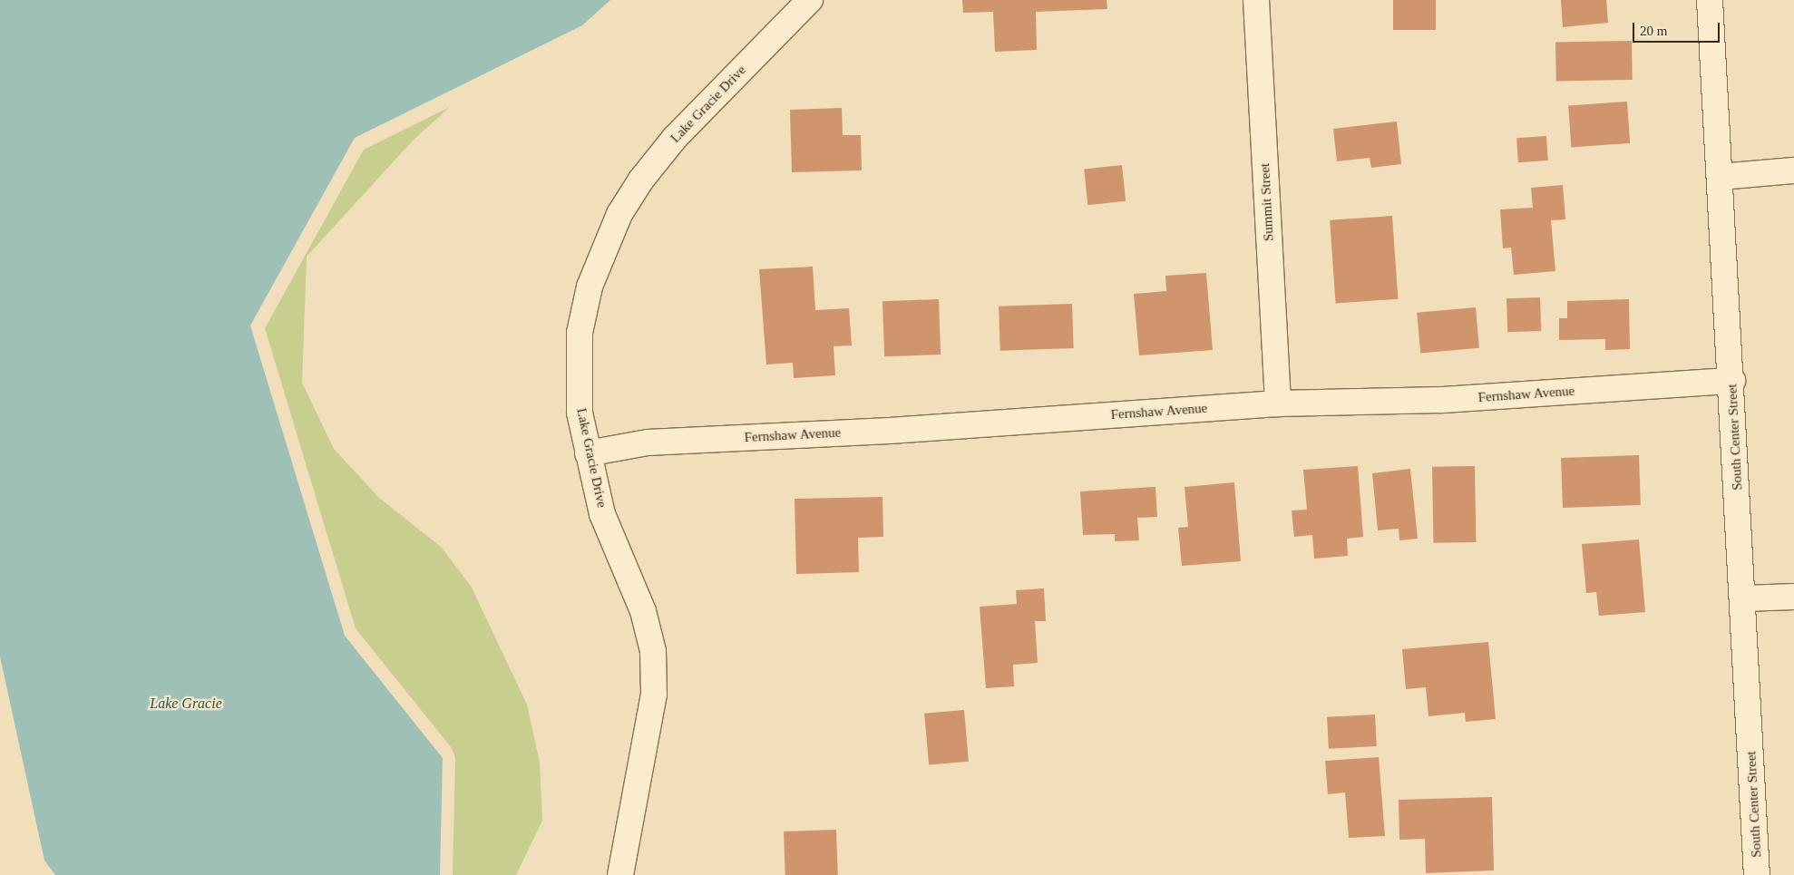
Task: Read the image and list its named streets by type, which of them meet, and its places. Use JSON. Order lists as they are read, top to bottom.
{
  "streets": {
    "street": [
      "Lake Gracie Drive",
      "Summit Street",
      "Fernshaw Avenue",
      "South Center Street"
    ]
  },
  "crossings": [
    ["Lake Gracie Drive", "Fernshaw Avenue"],
    ["Summit Street", "Fernshaw Avenue"],
    ["Fernshaw Avenue", "South Center Street"]
  ],
  "water": ["Lake Gracie"],
  "scale_bar": "20 m"
}
